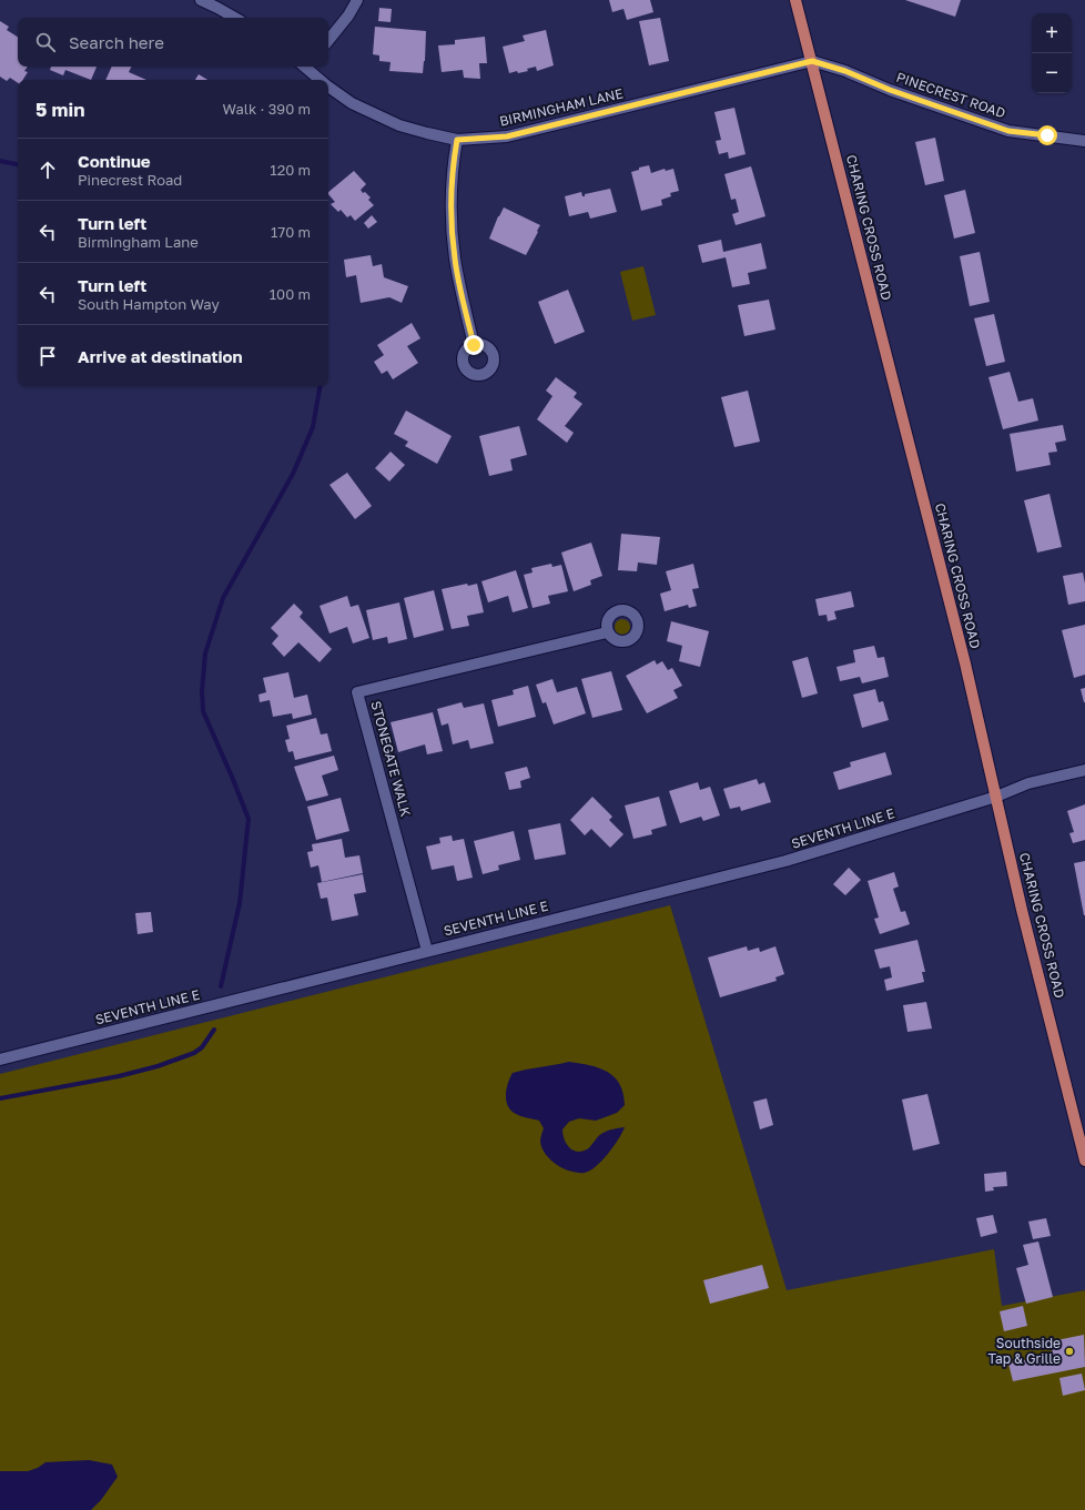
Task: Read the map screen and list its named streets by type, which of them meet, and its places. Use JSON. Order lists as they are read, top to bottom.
{
  "streets": {
    "main road": ["CHARING CROSS ROAD"],
    "street": [
      "PINECREST ROAD",
      "BIRMINGHAM LANE",
      "STONEGATE WALK",
      "SEVENTH LINE E"
    ]
  },
  "crossings": [
    ["PINECREST ROAD", "BIRMINGHAM LANE"],
    ["PINECREST ROAD", "CHARING CROSS ROAD"],
    ["BIRMINGHAM LANE", "CHARING CROSS ROAD"],
    ["CHARING CROSS ROAD", "SEVENTH LINE E"],
    ["STONEGATE WALK", "SEVENTH LINE E"]
  ],
  "places": ["Southside Tap & Grille"],
  "page": {
    "map_buttons": ["+", "−"],
    "search": "Search here",
    "heading": ["5 min", "Walk · 390 m"],
    "list": [
      ["Continue", "Pinecrest Road", "120 m"],
      ["Turn left", "Birmingham Lane", "170 m"],
      ["Turn left", "South Hampton Way", "100 m"],
      "Arrive at destination"
    ]
  }
}
